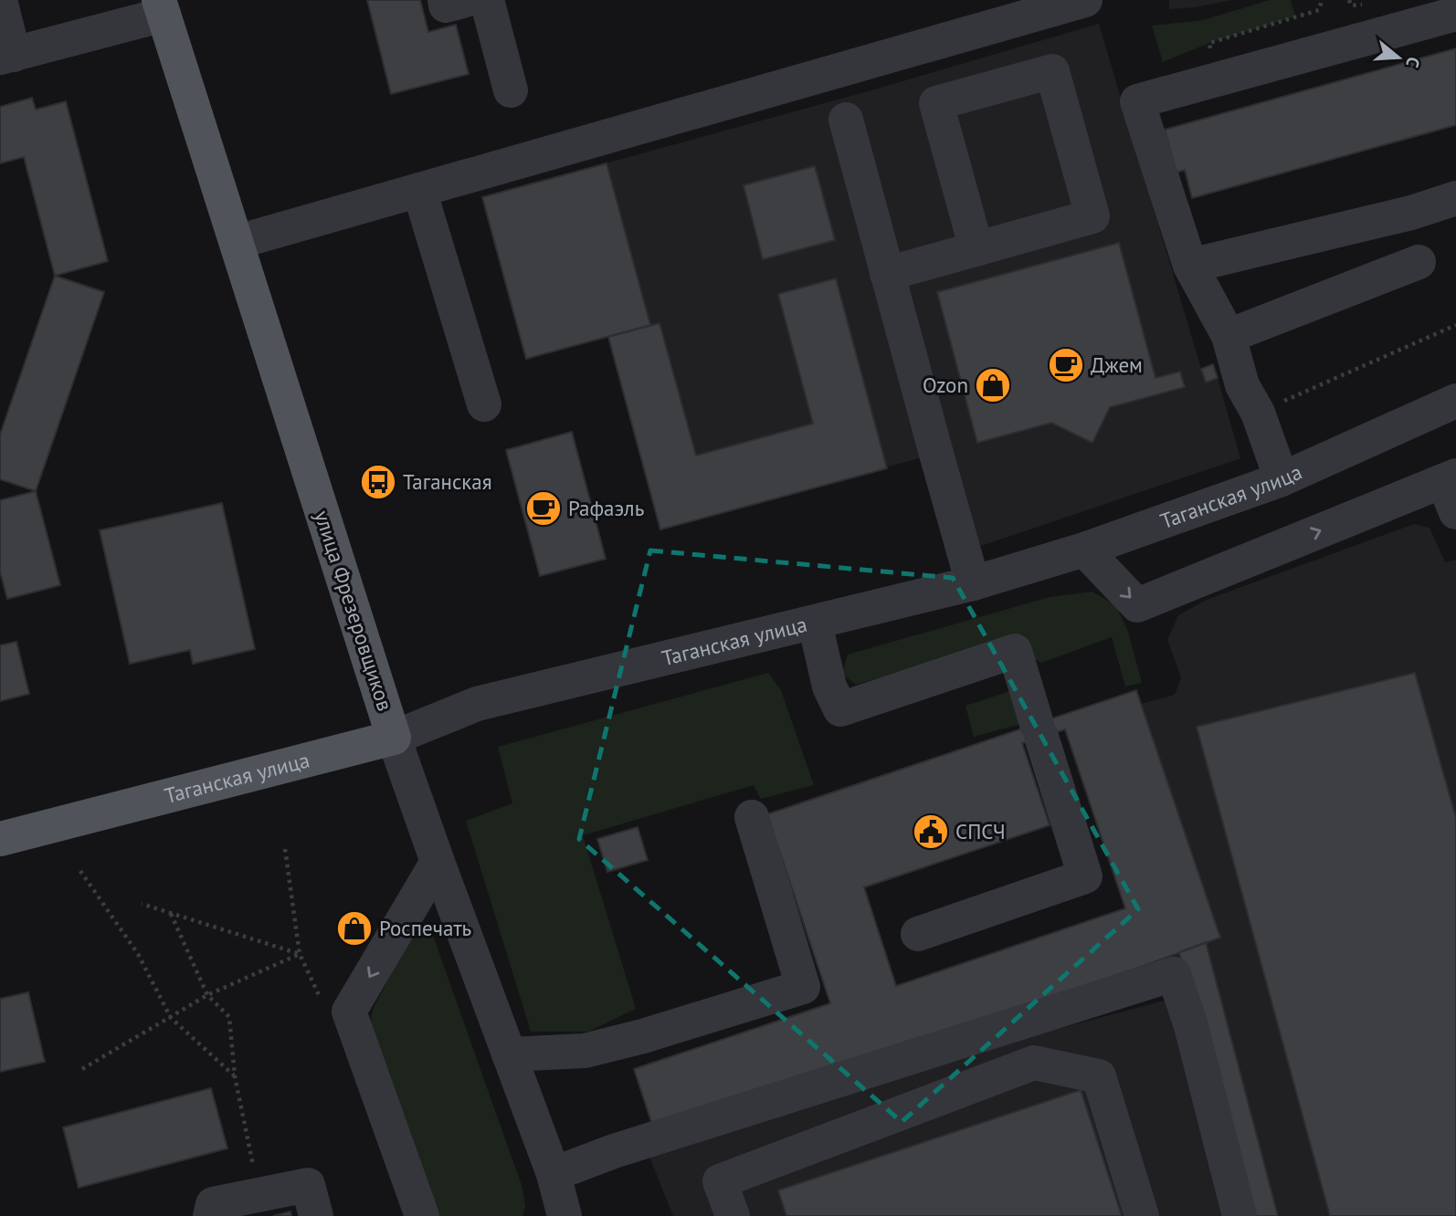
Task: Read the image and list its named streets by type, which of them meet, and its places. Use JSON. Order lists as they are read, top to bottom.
{
  "streets": {
    "main road": ["Таганская улица", "улица Фрезеровщиков"]
  },
  "crossings": [
    ["Таганская улица", "улица Фрезеровщиков"]
  ],
  "places": {
    "cafe": ["Джем", "Рафаэль"],
    "shop": ["Ozon", "Роспечать"],
    "bus stop": ["Таганская"],
    "public building": ["СПСЧ"]
  },
  "north": "right"
}
